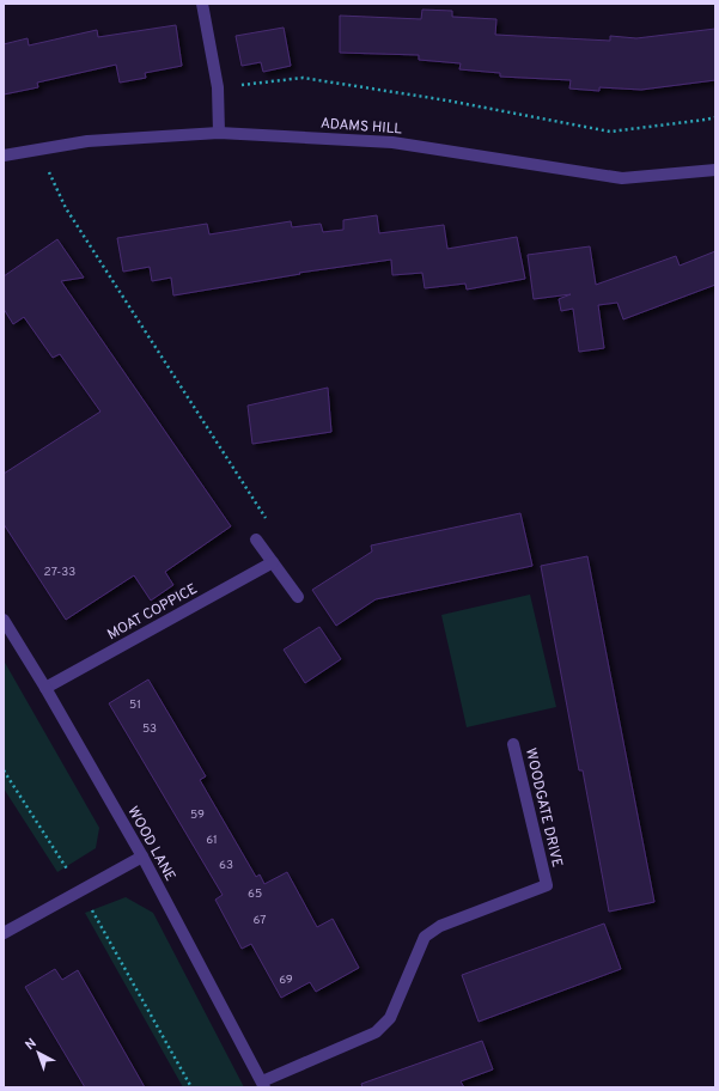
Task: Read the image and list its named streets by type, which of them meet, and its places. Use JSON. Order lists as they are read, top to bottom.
{
  "streets": {
    "street": [
      "ADAMS HILL",
      "MOAT COPPICE",
      "WOODGATE DRIVE",
      "WOOD LANE"
    ]
  },
  "crossings": [
    ["MOAT COPPICE", "WOOD LANE"],
    ["WOODGATE DRIVE", "WOOD LANE"]
  ],
  "house_numbers": [
    "27-33",
    "51",
    "53",
    "59",
    "61",
    "63",
    "65",
    "67",
    "69"
  ],
  "north": "top left"
}
